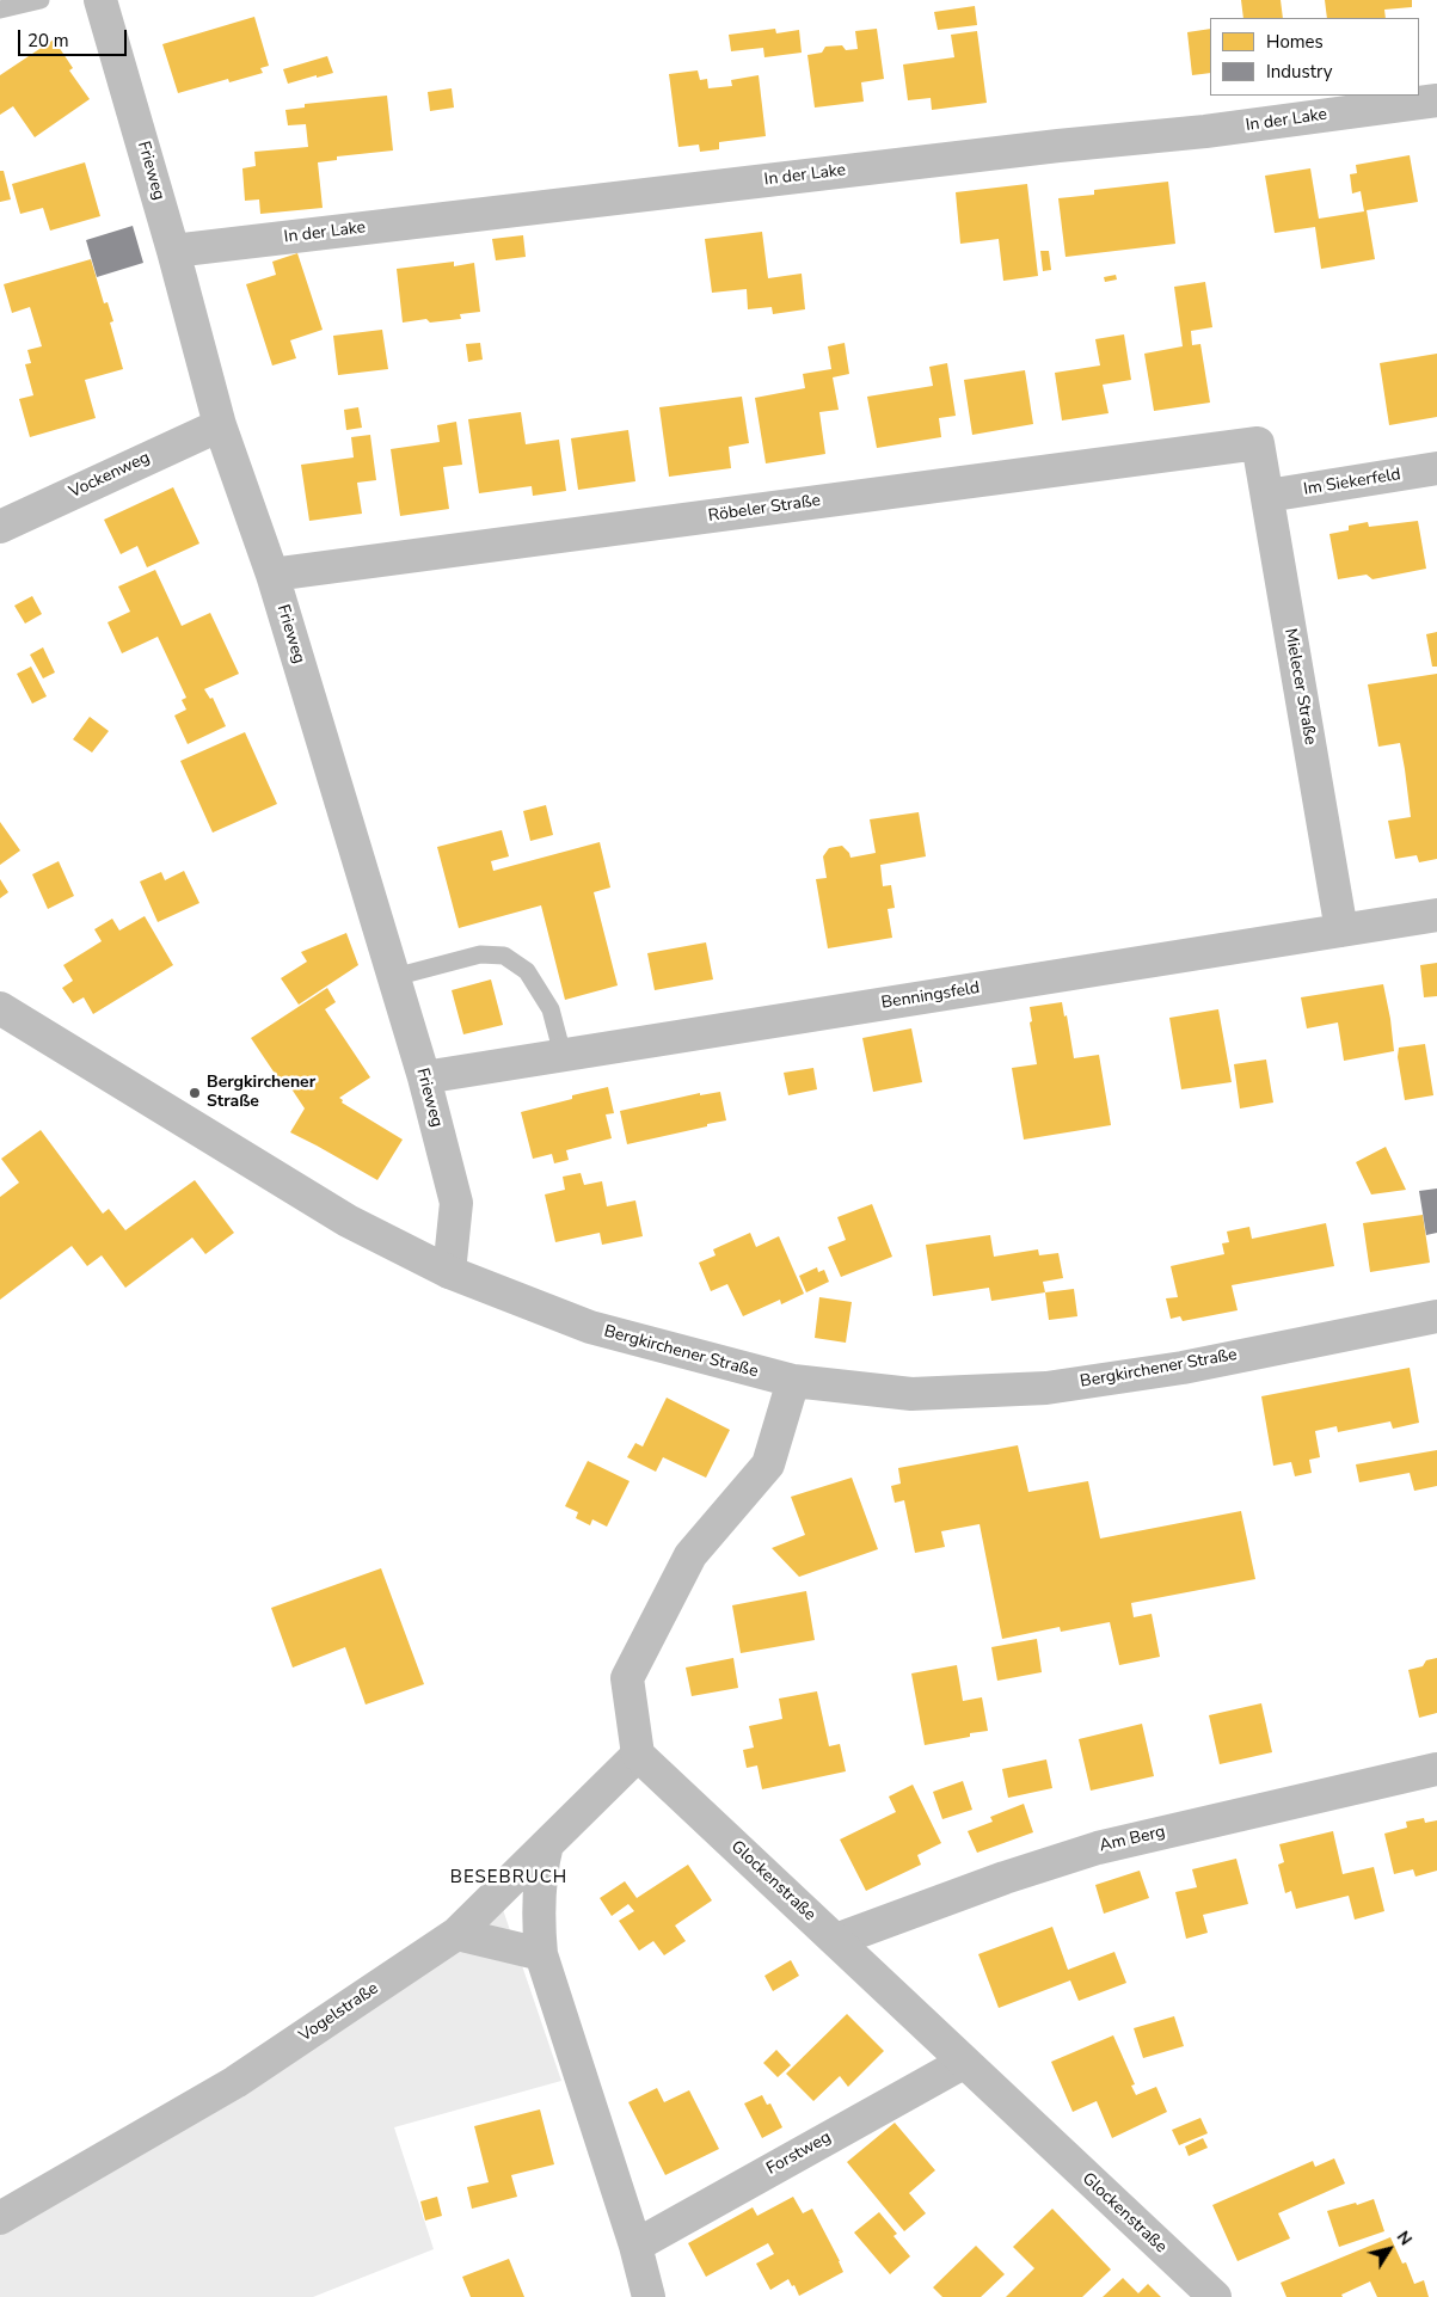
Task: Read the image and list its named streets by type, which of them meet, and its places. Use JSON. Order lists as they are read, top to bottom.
{
  "streets": {
    "street": [
      "In der Lake",
      "Frieweg",
      "Vockenweg",
      "Im Siekerfeld",
      "Röbeler Straße",
      "Mielecer Straße",
      "Benningsfeld",
      "Bergkirchener Straße",
      "Am Berg",
      "Glockenstraße",
      "Vogelstraße",
      "Forstweg"
    ]
  },
  "crossings": [
    ["In der Lake", "Frieweg"],
    ["Frieweg", "Vockenweg"],
    ["Frieweg", "Röbeler Straße"],
    ["Frieweg", "Benningsfeld"],
    ["Frieweg", "Bergkirchener Straße"],
    ["Im Siekerfeld", "Mielecer Straße"],
    ["Röbeler Straße", "Mielecer Straße"],
    ["Mielecer Straße", "Benningsfeld"],
    ["Am Berg", "Glockenstraße"],
    ["Glockenstraße", "Vogelstraße"],
    ["Glockenstraße", "Forstweg"]
  ],
  "districts": ["BESEBRUCH"],
  "places": ["Bergkirchener Straße"],
  "legend": ["Homes", "Industry"],
  "scale_bar": "20 m",
  "north": "top right"
}
